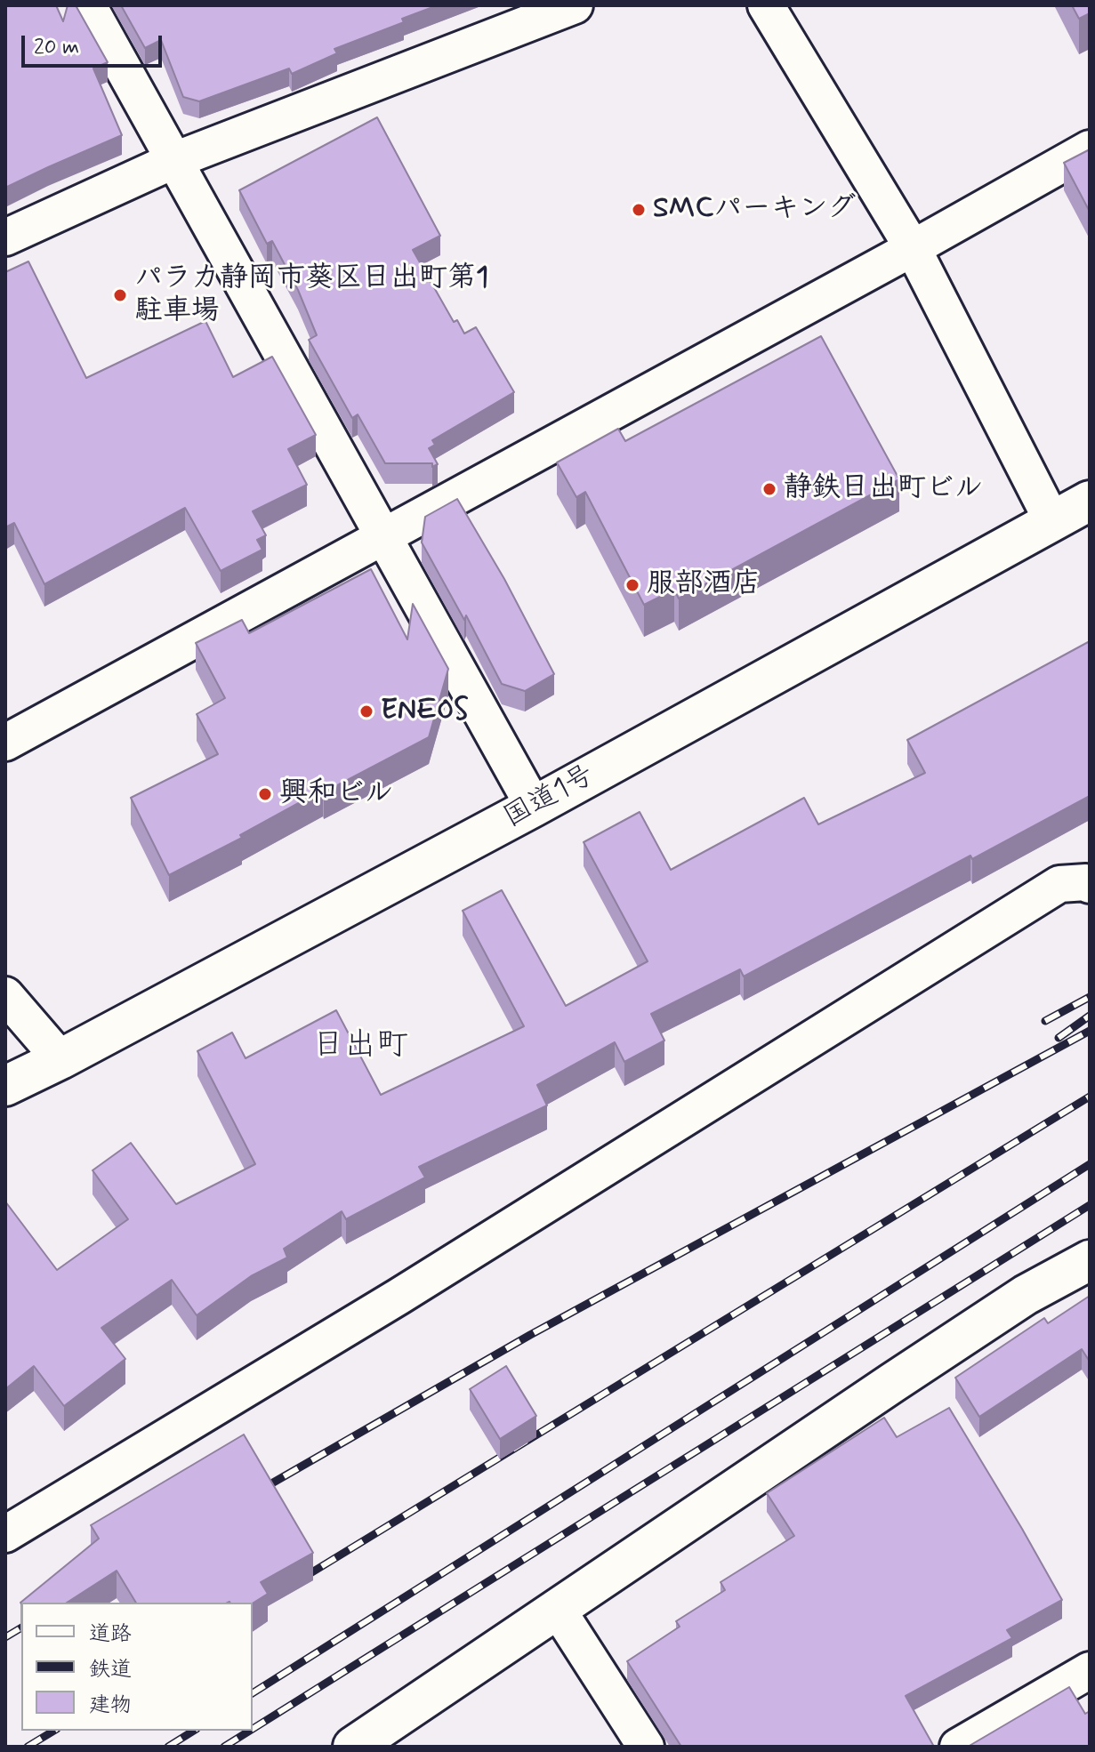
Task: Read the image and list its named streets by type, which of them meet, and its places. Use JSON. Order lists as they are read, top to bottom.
{
  "streets": {
    "main road": ["国道1号"]
  },
  "districts": ["日出町"],
  "places": [
    "SMCパーキング",
    "パラカ静岡市葵区日出町第1 駐車場",
    "静鉄日出町ビル",
    "服部酒店",
    "ENEOS",
    "興和ビル"
  ],
  "legend": ["道路", "鉄道", "建物"],
  "scale_bar": "20 m"
}
